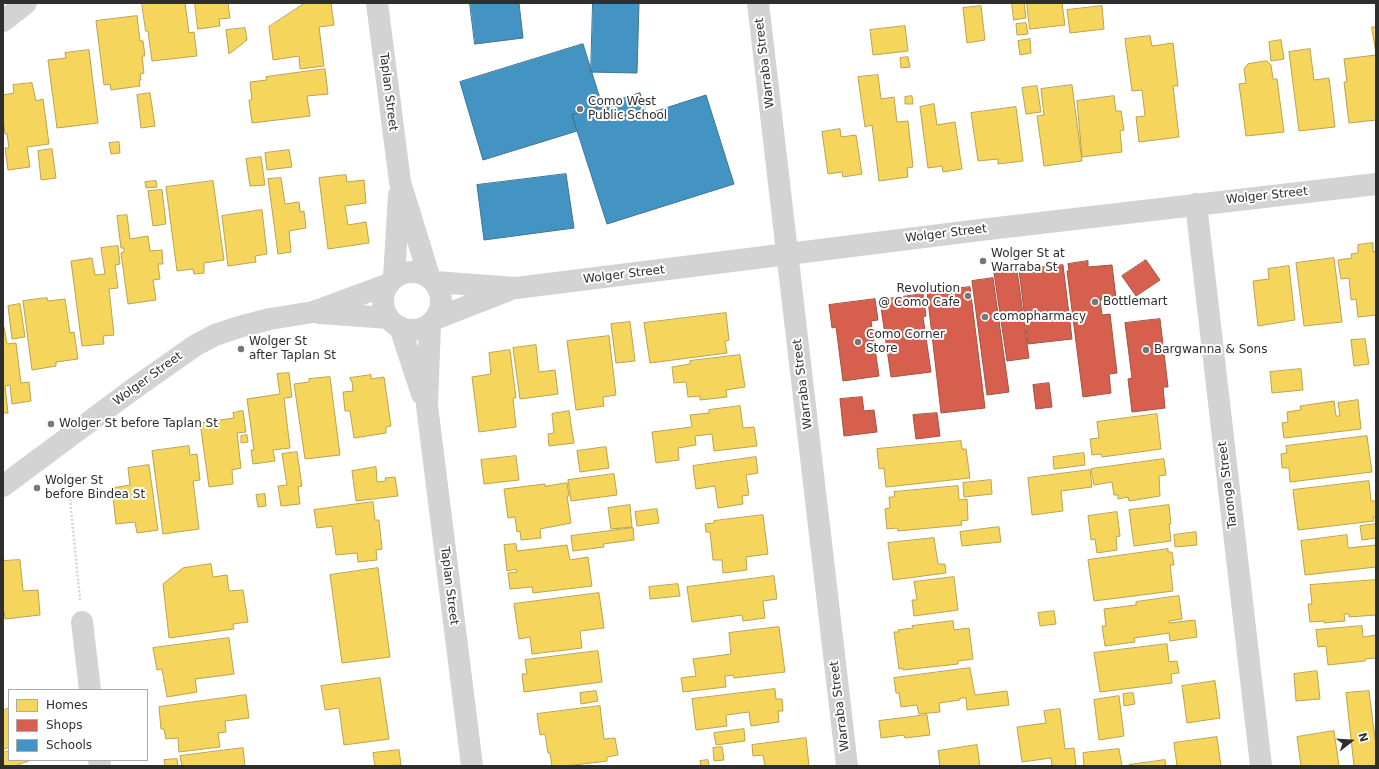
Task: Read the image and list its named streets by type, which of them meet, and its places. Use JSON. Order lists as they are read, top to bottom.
{
  "streets": {
    "street": [
      "Warraba Street",
      "Taplan Street",
      "Wolger Street",
      "Taronga Street"
    ]
  },
  "crossings": [
    ["Warraba Street", "Wolger Street"],
    ["Taplan Street", "Wolger Street"],
    ["Wolger Street", "Taronga Street"]
  ],
  "places": [
    "Como West Public School",
    "Wolger St at Warraba St",
    "Revolution @ Como Cafe",
    "Bottlemart",
    "comopharmacy",
    "Como Corner Store",
    "Wolger St after Taplan St",
    "Bargwanna & Sons",
    "Wolger St before Taplan St",
    "Wolger St before Bindea St"
  ],
  "legend": ["Homes", "Shops", "Schools"],
  "north": "right"
}
